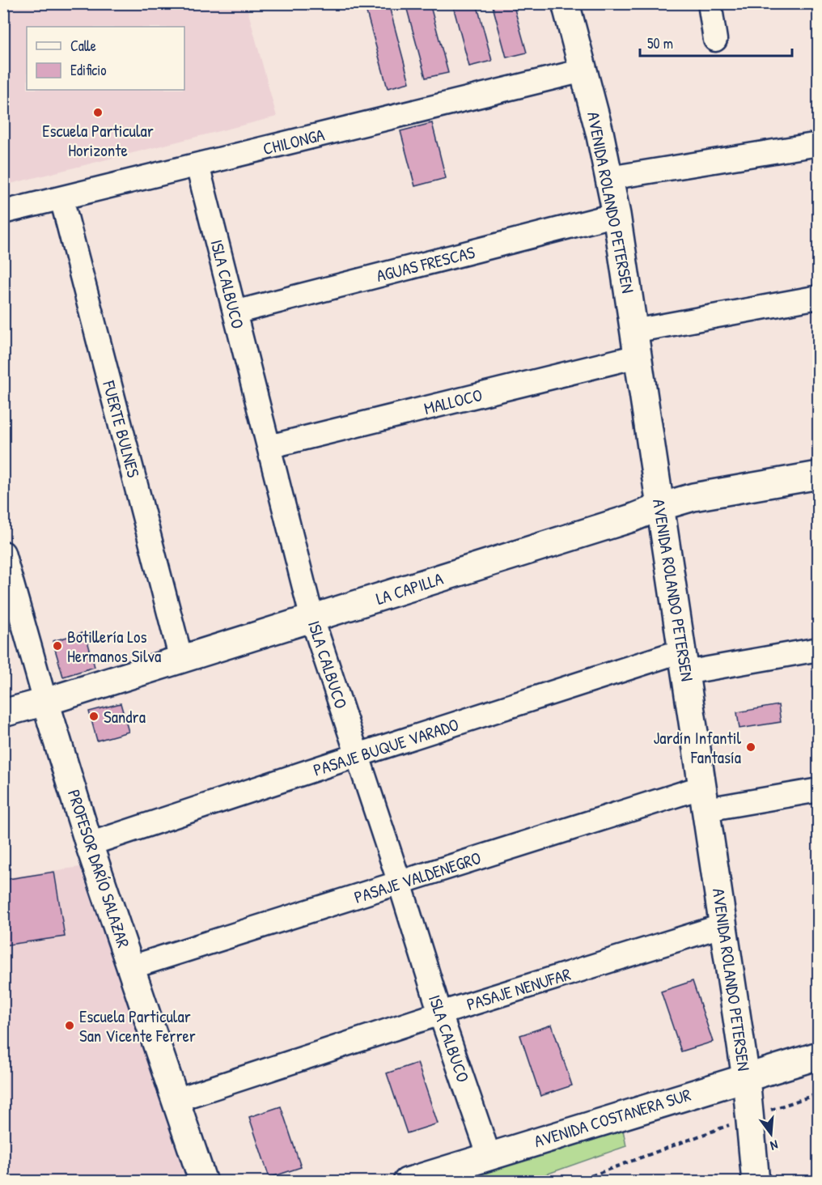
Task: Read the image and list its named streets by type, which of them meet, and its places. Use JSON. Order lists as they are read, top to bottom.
{
  "streets": {
    "street": [
      "CHILONGA",
      "AVENIDA ROLANDO PETERSEN",
      "AGUAS FRESCAS",
      "ISLA CALBUCO",
      "MALLOCO",
      "FUERTE BULNES",
      "LA CAPILLA",
      "PASAJE BUQUE VARADO",
      "PROFESOR DARÍO SALAZAR",
      "PASAJE VALDENEGRO",
      "PASAJE NENUFAR",
      "AVENIDA COSTANERA SUR"
    ]
  },
  "crossings": [
    ["CHILONGA", "AVENIDA ROLANDO PETERSEN"],
    ["CHILONGA", "ISLA CALBUCO"],
    ["CHILONGA", "FUERTE BULNES"],
    ["AVENIDA ROLANDO PETERSEN", "AGUAS FRESCAS"],
    ["AVENIDA ROLANDO PETERSEN", "MALLOCO"],
    ["AVENIDA ROLANDO PETERSEN", "LA CAPILLA"],
    ["AVENIDA ROLANDO PETERSEN", "PASAJE BUQUE VARADO"],
    ["AVENIDA ROLANDO PETERSEN", "PASAJE VALDENEGRO"],
    ["AVENIDA ROLANDO PETERSEN", "PASAJE NENUFAR"],
    ["AVENIDA ROLANDO PETERSEN", "AVENIDA COSTANERA SUR"],
    ["AGUAS FRESCAS", "ISLA CALBUCO"],
    ["ISLA CALBUCO", "MALLOCO"],
    ["ISLA CALBUCO", "LA CAPILLA"],
    ["ISLA CALBUCO", "PASAJE BUQUE VARADO"],
    ["ISLA CALBUCO", "PASAJE VALDENEGRO"],
    ["ISLA CALBUCO", "PASAJE NENUFAR"],
    ["ISLA CALBUCO", "AVENIDA COSTANERA SUR"],
    ["FUERTE BULNES", "LA CAPILLA"],
    ["LA CAPILLA", "PROFESOR DARÍO SALAZAR"],
    ["PASAJE BUQUE VARADO", "PROFESOR DARÍO SALAZAR"],
    ["PROFESOR DARÍO SALAZAR", "PASAJE VALDENEGRO"],
    ["PROFESOR DARÍO SALAZAR", "PASAJE NENUFAR"]
  ],
  "places": [
    "Escuela Particular Horizonte",
    "Botillería Los Hermanos Silva",
    "Sandra",
    "Jardín Infantil Fantasía",
    "Escuela Particular San Vicente Ferrer"
  ],
  "legend": ["Calle", "Edificio"],
  "scale_bar": "50 m",
  "north": "bottom"
}
